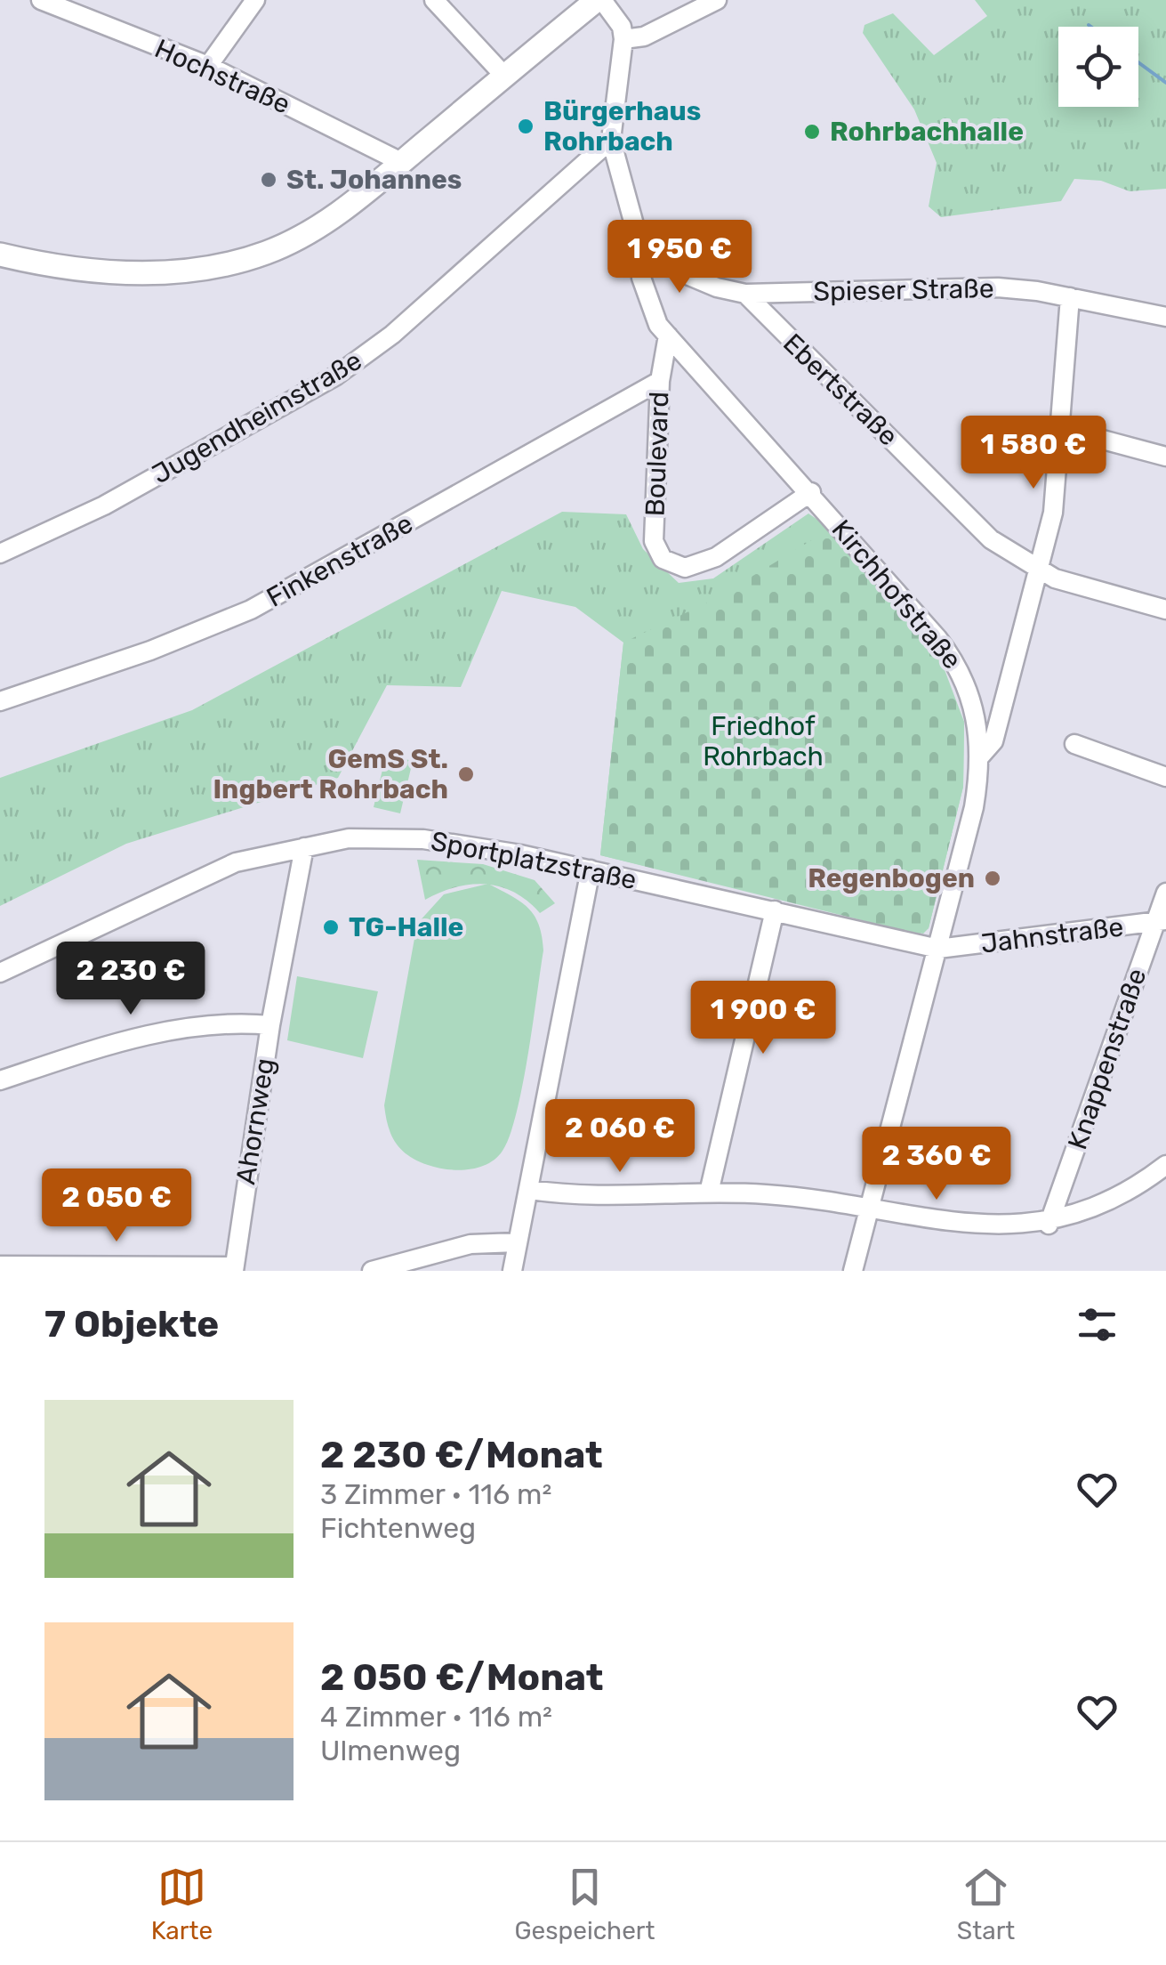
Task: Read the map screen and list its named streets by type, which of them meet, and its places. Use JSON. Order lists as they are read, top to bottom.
{
  "streets": {
    "street": [
      "Hochstraße",
      "Spieser Straße",
      "Ebertstraße",
      "Jugendheimstraße",
      "Boulevard",
      "Finkenstraße",
      "Kirchhofstraße",
      "Sportplatzstraße",
      "Jahnstraße",
      "Knappenstraße",
      "Ahornweg"
    ]
  },
  "crossings": [
    ["Spieser Straße", "Ebertstraße"],
    ["Spieser Straße", "Kirchhofstraße"],
    ["Boulevard", "Finkenstraße"],
    ["Boulevard", "Kirchhofstraße"],
    ["Kirchhofstraße", "Sportplatzstraße"],
    ["Kirchhofstraße", "Jahnstraße"],
    ["Sportplatzstraße", "Jahnstraße"],
    ["Jahnstraße", "Knappenstraße"]
  ],
  "parks": ["Friedhof Rohrbach"],
  "places": [
    "Bürgerhaus Rohrbach",
    "Rohrbachhalle",
    "St. Johannes",
    "GemS St. Ingbert Rohrbach",
    "Regenbogen",
    "TG-Halle"
  ],
  "page": {
    "price": [
      "1 950 €",
      "1 580 €",
      "2 230 €",
      "1 900 €",
      "2 060 €",
      "2 360 €",
      "2 050 €"
    ],
    "heading": "7 Objekte",
    "list": [
      {
        "name": "2 230 €/Monat",
        "note": "3 Zimmer · 116 m² · Fichtenweg"
      },
      {
        "name": "2 050 €/Monat",
        "note": "4 Zimmer · 116 m² · Ulmenweg"
      }
    ],
    "tabs": ["Karte", "Gespeichert", "Start"]
  }
}
